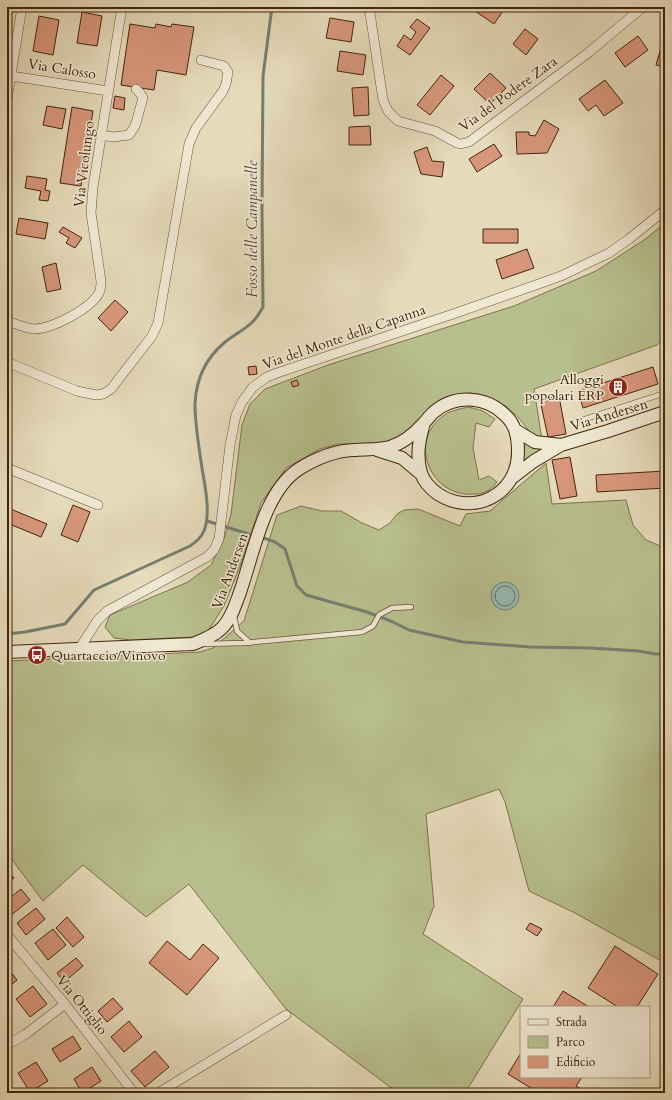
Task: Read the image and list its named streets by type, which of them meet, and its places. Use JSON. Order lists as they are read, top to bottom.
{
  "streets": {
    "street": [
      "Via Calosso",
      "Via del Podere Zara",
      "Via Vicolungo",
      "Via del Monte della Capanna",
      "Via Andersen",
      "Via Ottiglio"
    ]
  },
  "crossings": [
    ["Via Calosso", "Via Vicolungo"],
    ["Via del Monte della Capanna", "Via Andersen"]
  ],
  "water": ["Fosso delle Campanelle"],
  "places": {
    "building": ["Alloggi popolari ERP"],
    "bus stop": ["Quartaccio/Vinovo"]
  },
  "legend": ["Strada", "Parco", "Edificio"]
}
